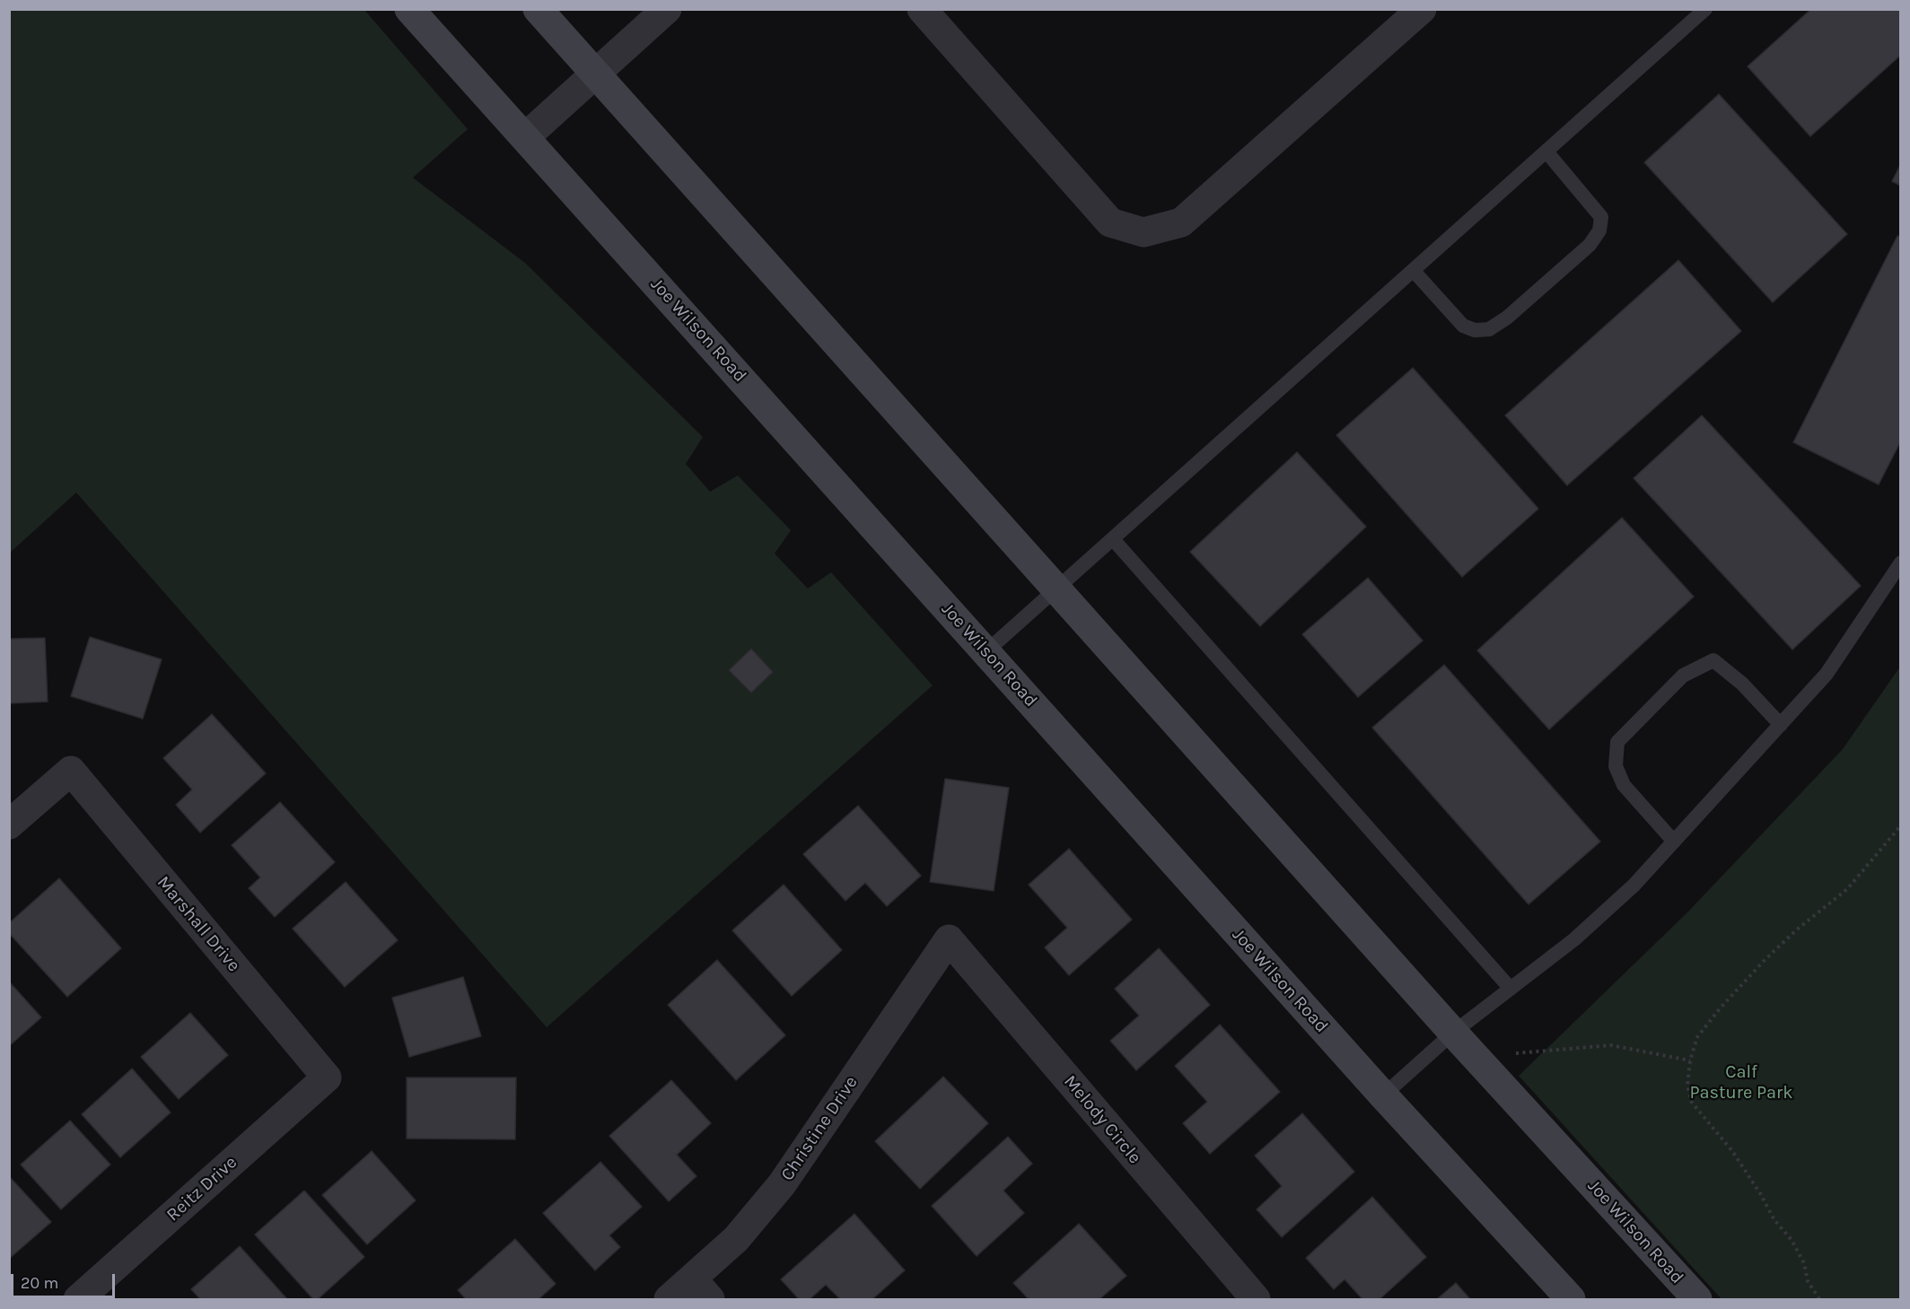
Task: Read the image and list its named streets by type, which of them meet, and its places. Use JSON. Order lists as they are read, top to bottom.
{
  "streets": {
    "main road": ["Joe Wilson Road"],
    "street": [
      "Marshall Drive",
      "Melody Circle",
      "Christine Drive",
      "Reitz Drive"
    ]
  },
  "crossings": [
    ["Marshall Drive", "Reitz Drive"],
    ["Melody Circle", "Christine Drive"]
  ],
  "parks": ["Calf Pasture Park"],
  "scale_bar": "20 m"
}
